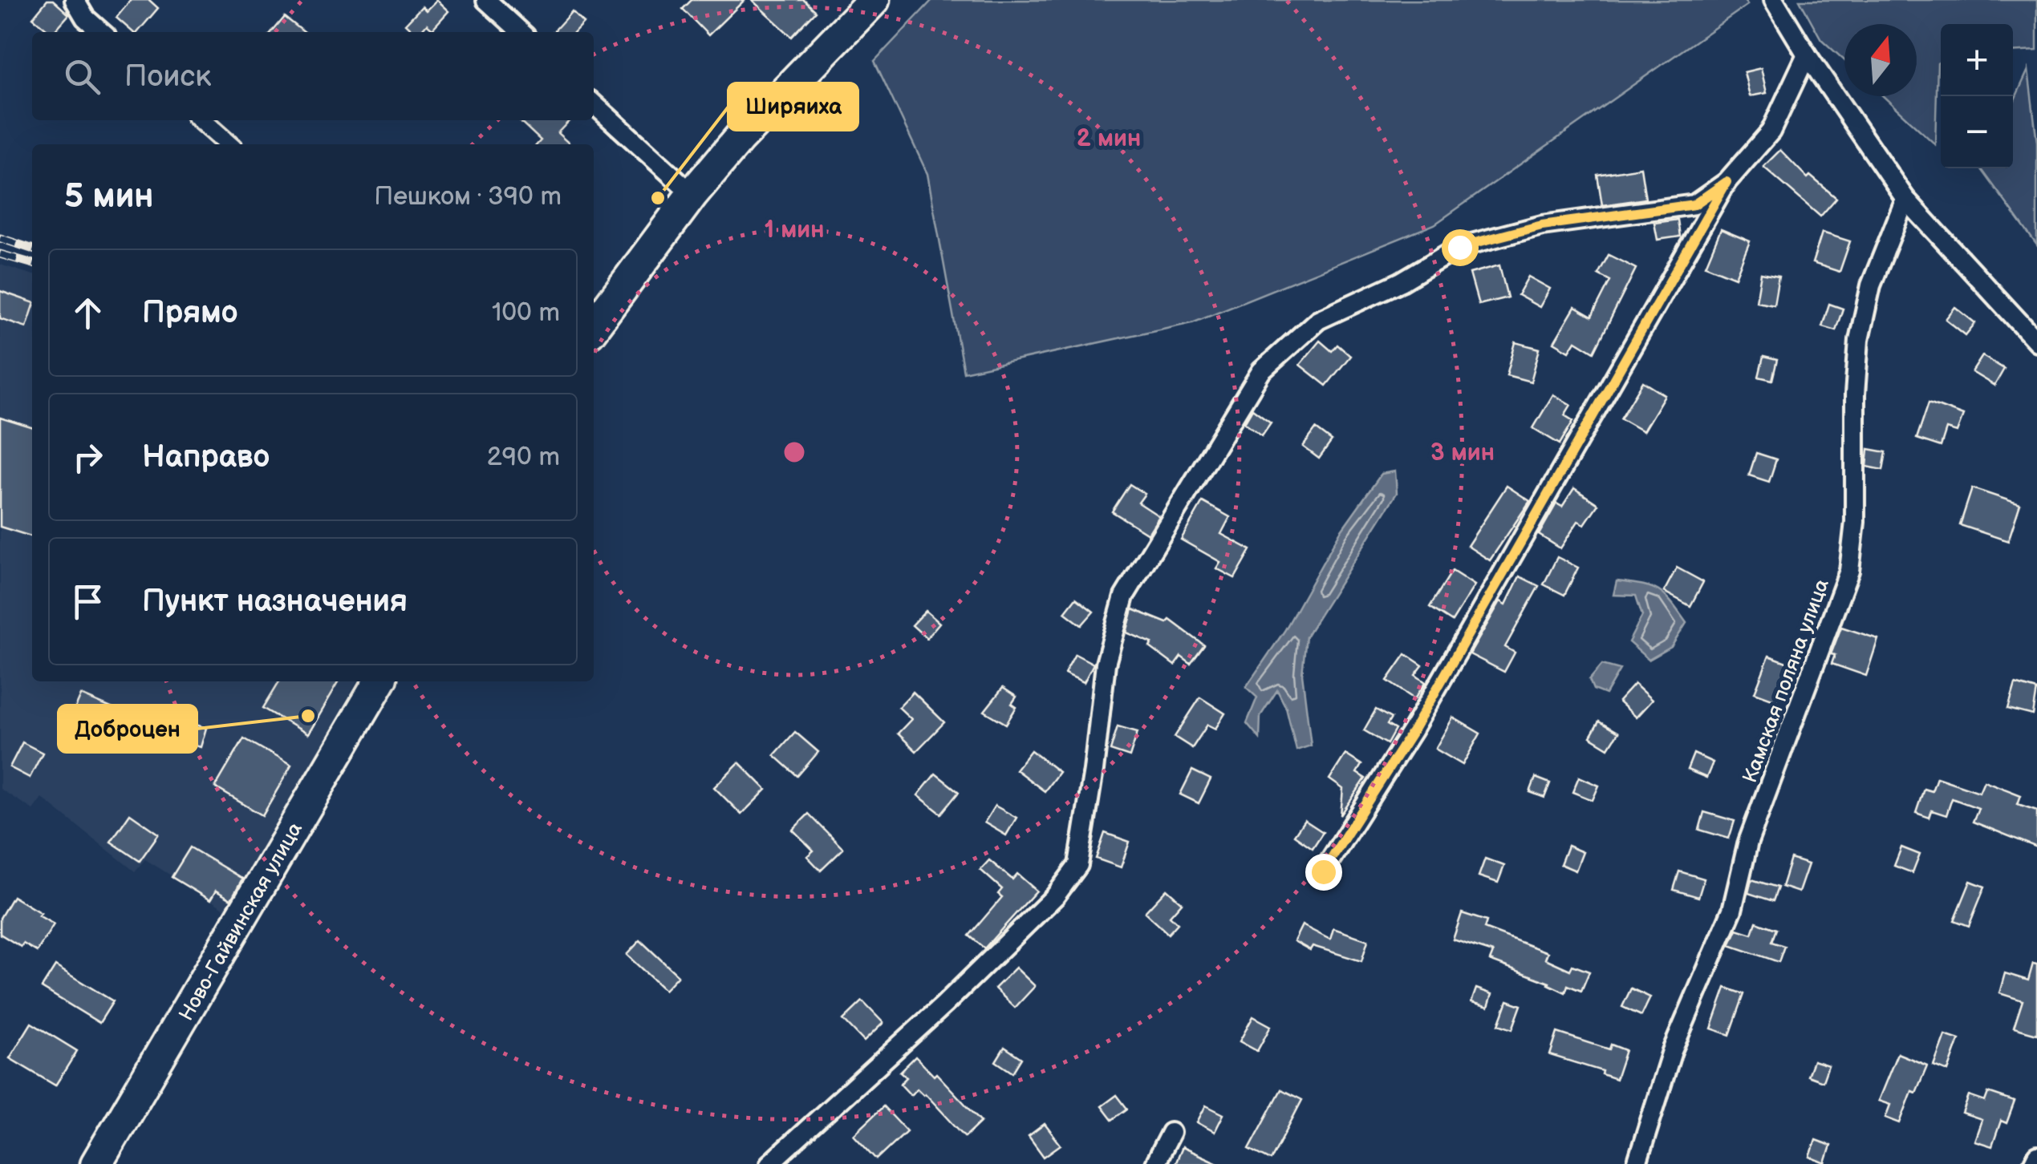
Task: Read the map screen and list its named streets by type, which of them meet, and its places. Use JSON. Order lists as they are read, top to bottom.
{
  "streets": {
    "main road": ["Ново-Гайвинская улица"],
    "street": ["Камская поляна улица"]
  },
  "places": ["Ширяиха", "Доброцен"],
  "north": "top",
  "page": {
    "map_buttons": ["+", "−"],
    "search": "Поиск",
    "heading": ["5 мин", "Пешком · 390 m"],
    "list": [
      ["Прямо", "100 m"],
      ["Направо", "290 m"],
      "Пункт назначения"
    ]
  },
  "rings": ["2 мин", "1 мин", "3 мин"]
}
